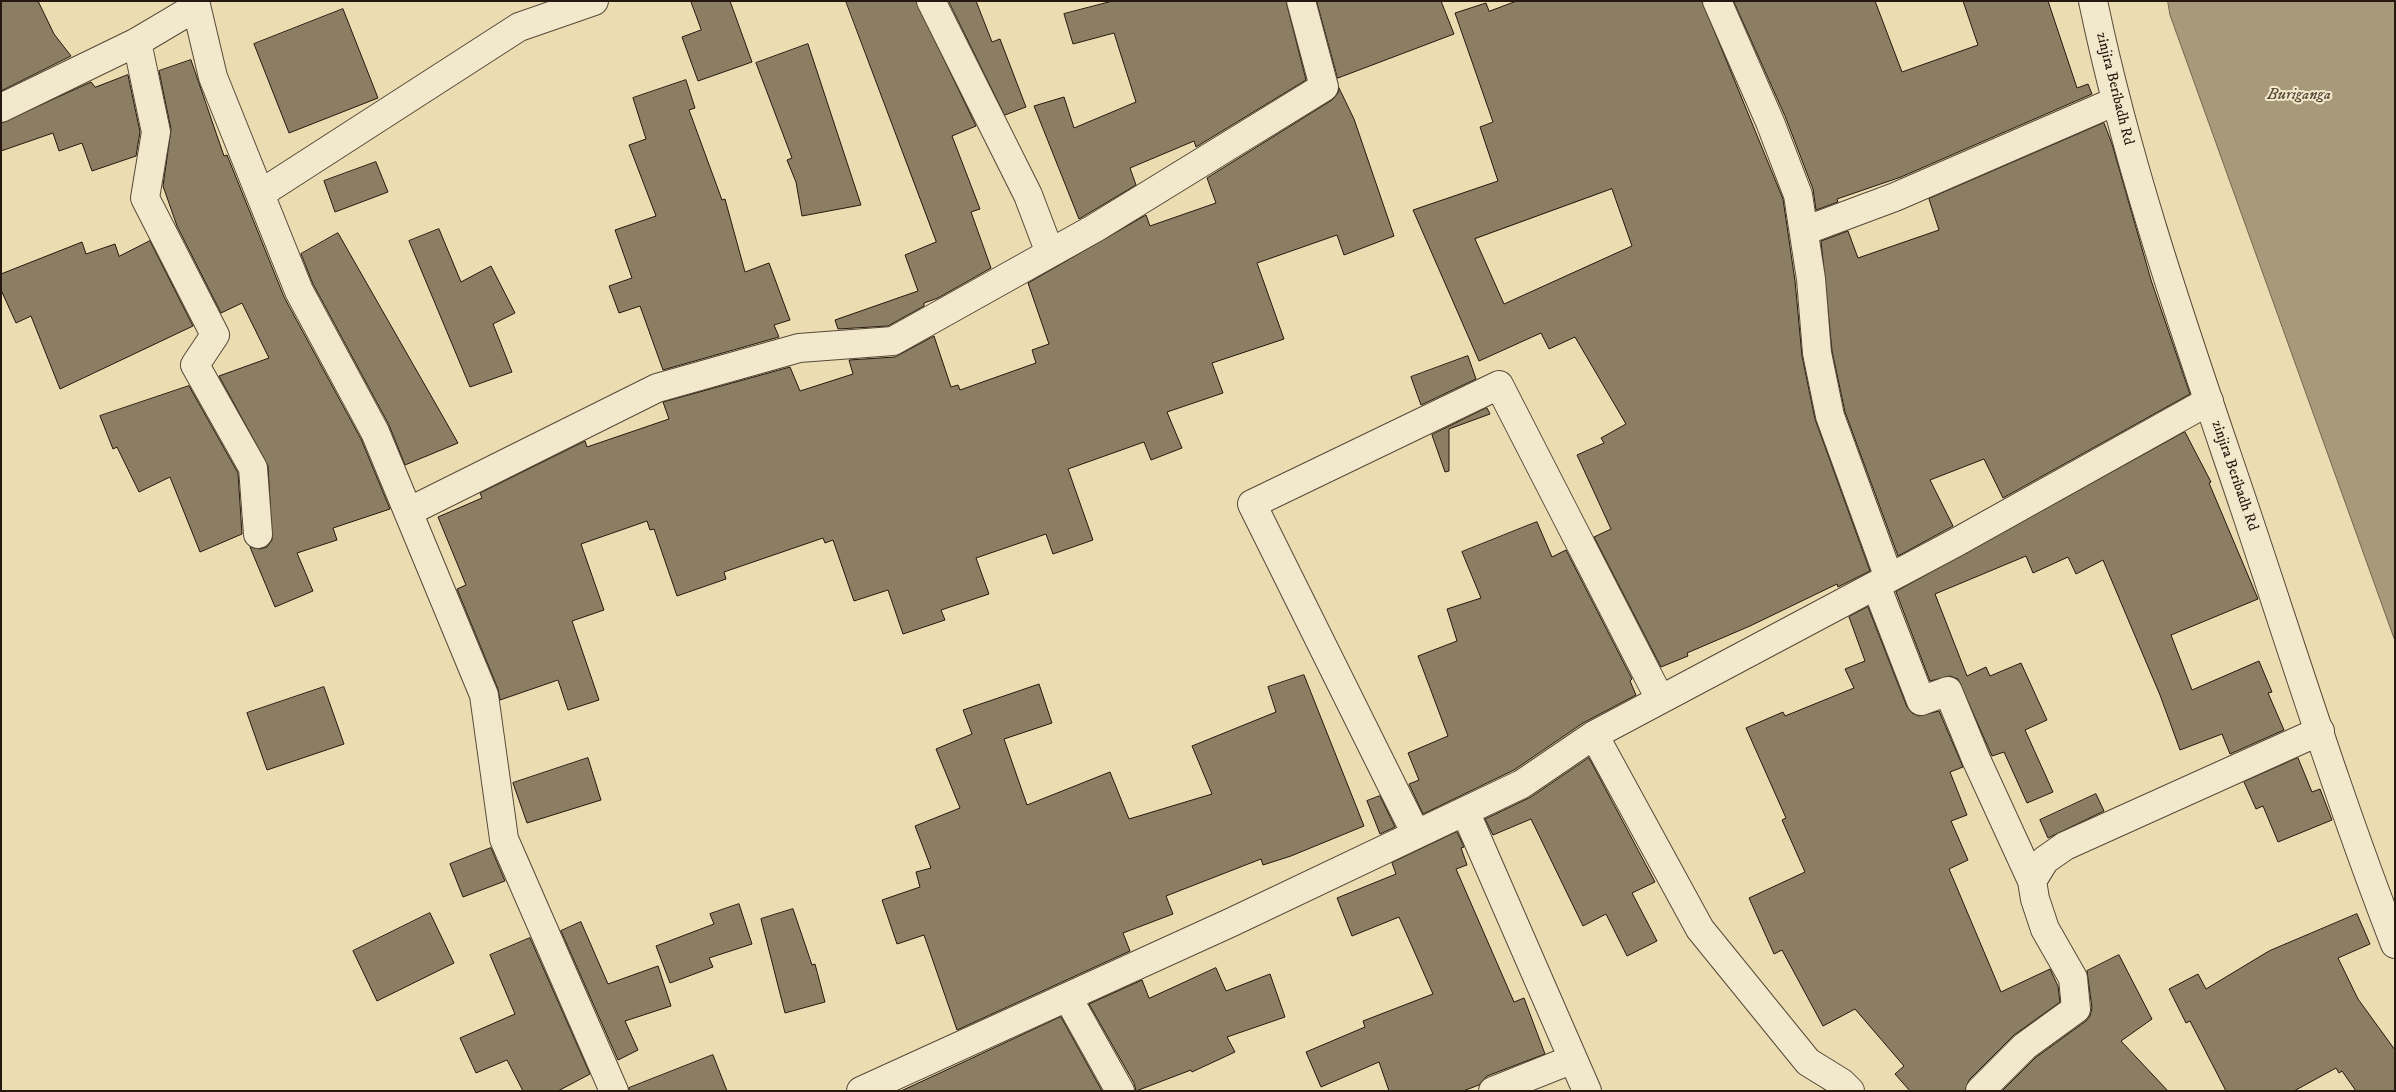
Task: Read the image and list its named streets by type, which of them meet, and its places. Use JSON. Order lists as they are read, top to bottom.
{
  "streets": {
    "street": ["zinjira Beribadh Rd"]
  },
  "water": ["Buriganga"]
}
